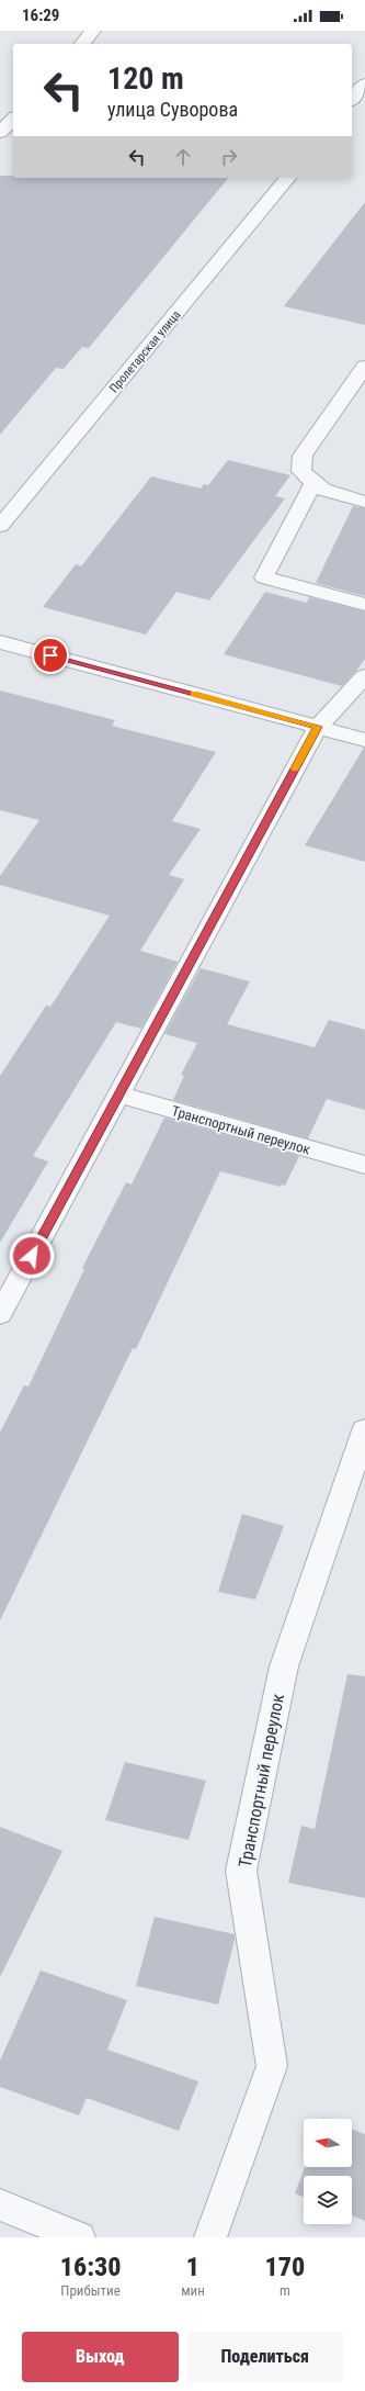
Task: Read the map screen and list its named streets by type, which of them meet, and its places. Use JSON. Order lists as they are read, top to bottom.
{
  "streets": {
    "street": ["Пролетарская улица", "Транспортный переулок"]
  },
  "north": "left",
  "page": {
    "status": "16:29",
    "turn": ["120 m", "улица Суворова"],
    "eta": [
      "16:30",
      "Прибытие",
      "1",
      "мин",
      "170",
      "m"
    ],
    "buttons": ["Выход", "Поделиться"]
  }
}
